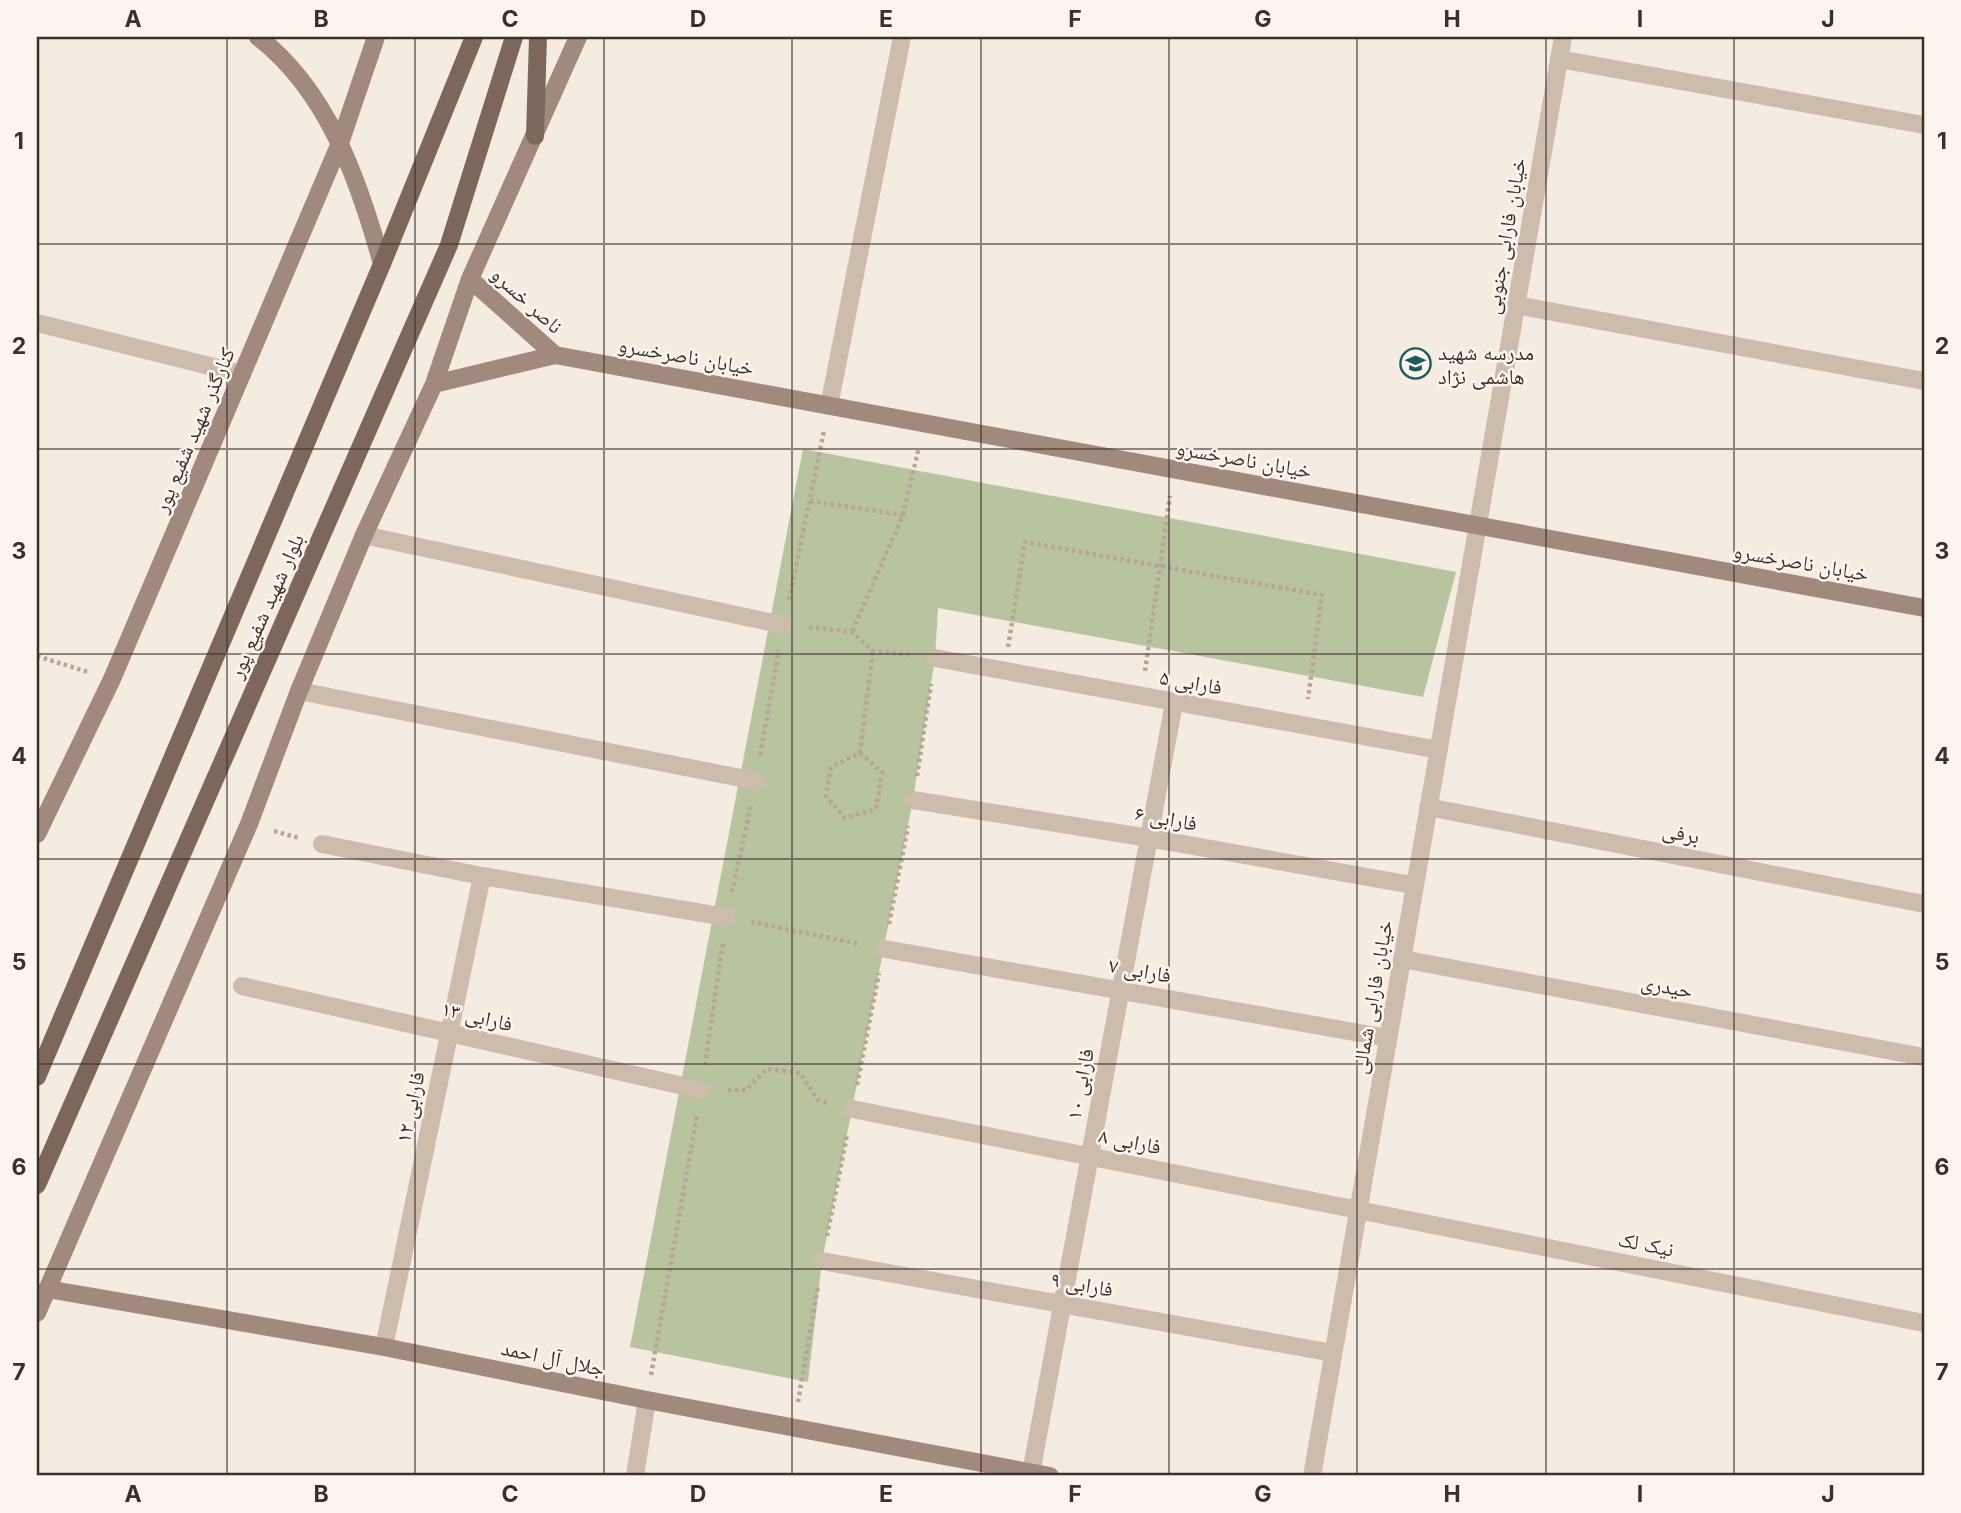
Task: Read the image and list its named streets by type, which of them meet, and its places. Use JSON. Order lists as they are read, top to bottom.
{
  "streets": {
    "main road": ["بلوار شهید شفیع پور"],
    "street": [
      "خیابان فارابی جنوبی",
      "ناصر خسرو",
      "خیابان ناصرخسرو",
      "کنارگذر شهید شفیع پور",
      "فارابی ۵",
      "فارابی ۶",
      "برفی",
      "فارابی ۷",
      "حیدری",
      "خیابان فارابی شمالی",
      "فارابی ۱۳",
      "فارابی ۱۰",
      "فارابی ۱۲",
      "فارابی ۸",
      "نیک لک",
      "فارابی ۹",
      "جلال آل احمد"
    ]
  },
  "crossings": [
    ["خیابان فارابی جنوبی", "خیابان ناصرخسرو"],
    ["خیابان فارابی جنوبی", "خیابان فارابی شمالی"],
    ["ناصر خسرو", "خیابان ناصرخسرو"],
    ["خیابان ناصرخسرو", "خیابان فارابی شمالی"],
    ["فارابی ۵", "خیابان فارابی شمالی"],
    ["فارابی ۵", "فارابی ۱۰"],
    ["فارابی ۶", "فارابی ۱۰"],
    ["برفی", "خیابان فارابی شمالی"],
    ["فارابی ۷", "خیابان فارابی شمالی"],
    ["فارابی ۷", "فارابی ۱۰"],
    ["حیدری", "خیابان فارابی شمالی"],
    ["خیابان فارابی شمالی", "فارابی ۸"],
    ["خیابان فارابی شمالی", "نیک لک"],
    ["خیابان فارابی شمالی", "فارابی ۹"],
    ["فارابی ۱۳", "فارابی ۱۲"],
    ["فارابی ۱۰", "فارابی ۸"],
    ["فارابی ۱۰", "فارابی ۹"],
    ["فارابی ۱۰", "جلال آل احمد"],
    ["فارابی ۱۲", "جلال آل احمد"],
    ["فارابی ۸", "نیک لک"]
  ],
  "places": {
    "school or university": ["مدرسه شهید ه‍اشمی نژاد"]
  },
  "grid": {
    "columns": [
      "A",
      "B",
      "C",
      "D",
      "E",
      "F",
      "G",
      "H",
      "I",
      "J"
    ],
    "rows": [
      "1",
      "2",
      "3",
      "4",
      "5",
      "6",
      "7"
    ]
  }
}
